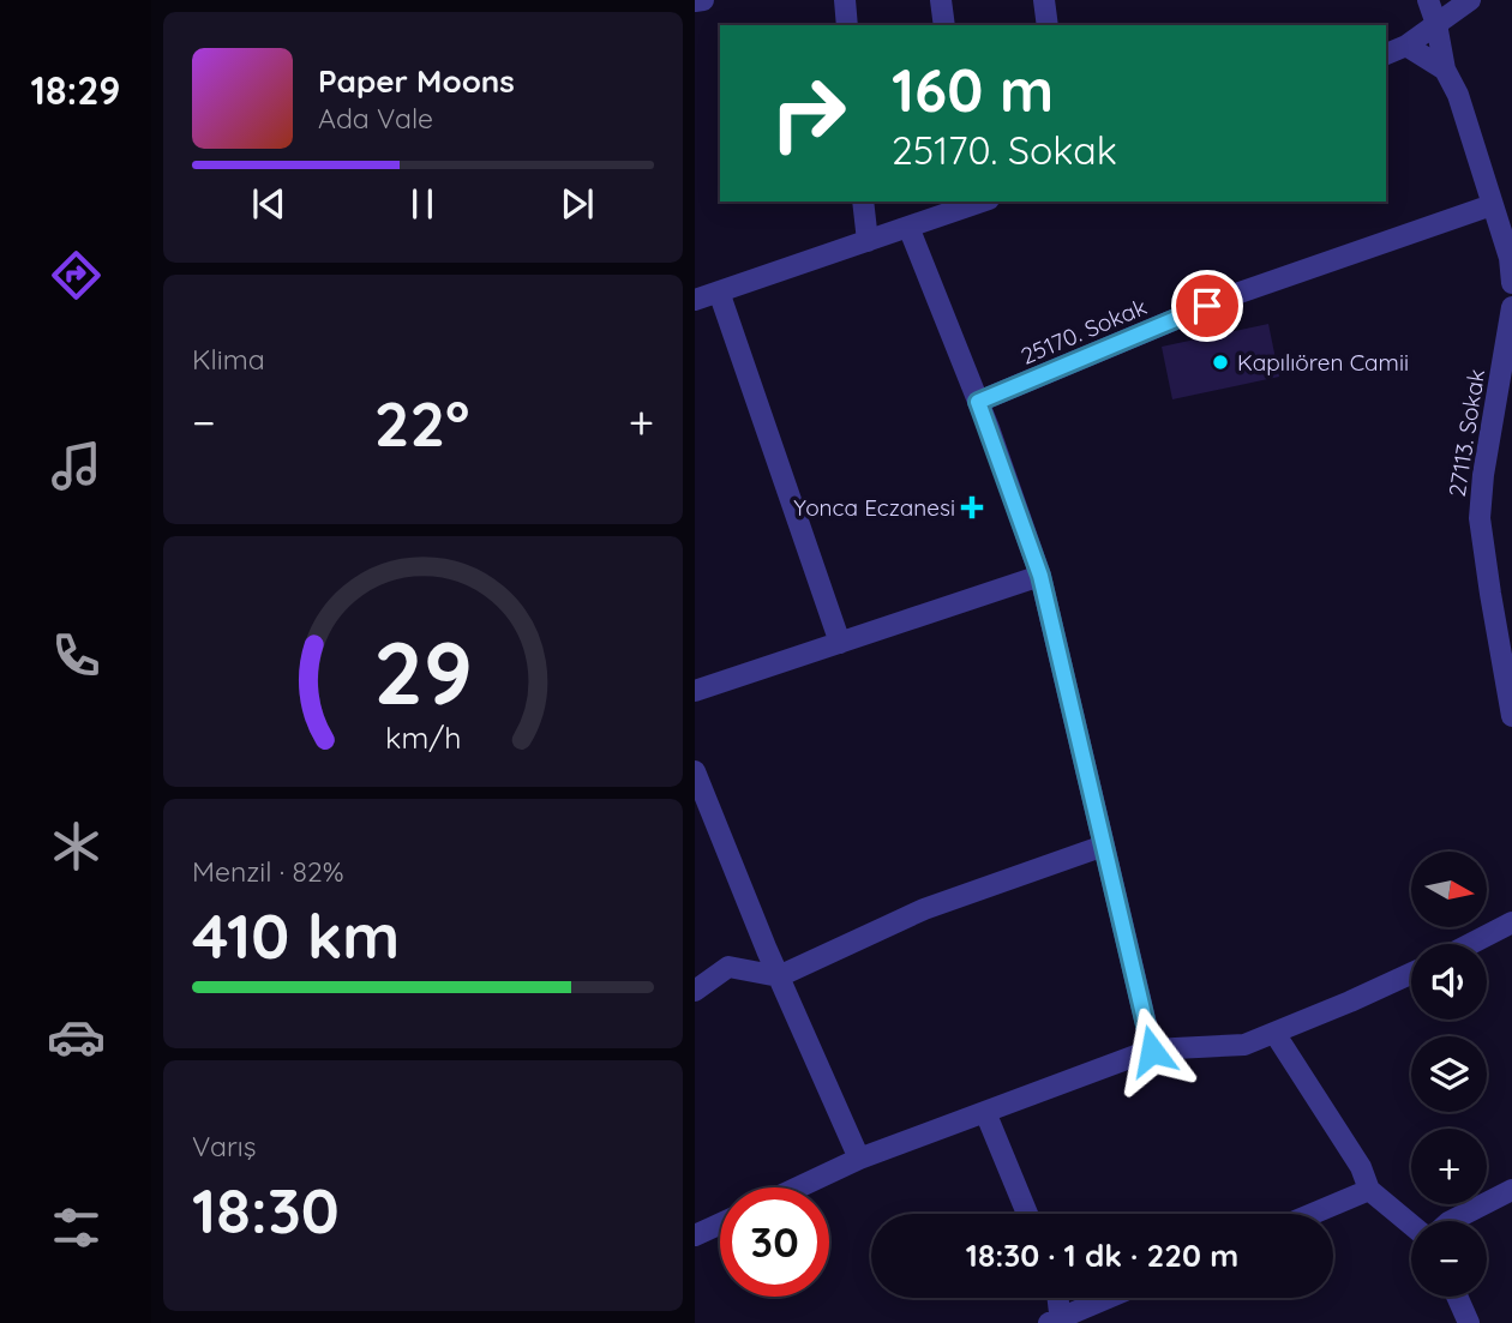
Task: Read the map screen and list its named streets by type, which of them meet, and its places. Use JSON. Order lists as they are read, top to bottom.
{
  "streets": {
    "street": ["25170. Sokak", "27113. Sokak"]
  },
  "places": {
    "other": ["Kapılıören Camii"],
    "health": ["Yonca Eczanesi"]
  },
  "north": "right",
  "page": {
    "tabs": "18:29",
    "turn": ["160 m", "25170. Sokak"],
    "song": ["Paper Moons", "Ada Vale"],
    "tile": [
      "Klima",
      ["Menzil · 82%", "410 km"],
      ["Varış", "18:30"]
    ],
    "heat": ["−", "22°", "+"],
    "map_buttons": ["+", "−"],
    "limit": "30",
    "trip": "18:30 · 1 dk · 220 m",
    "gauge": ["29", "km/h"]
  }
}
